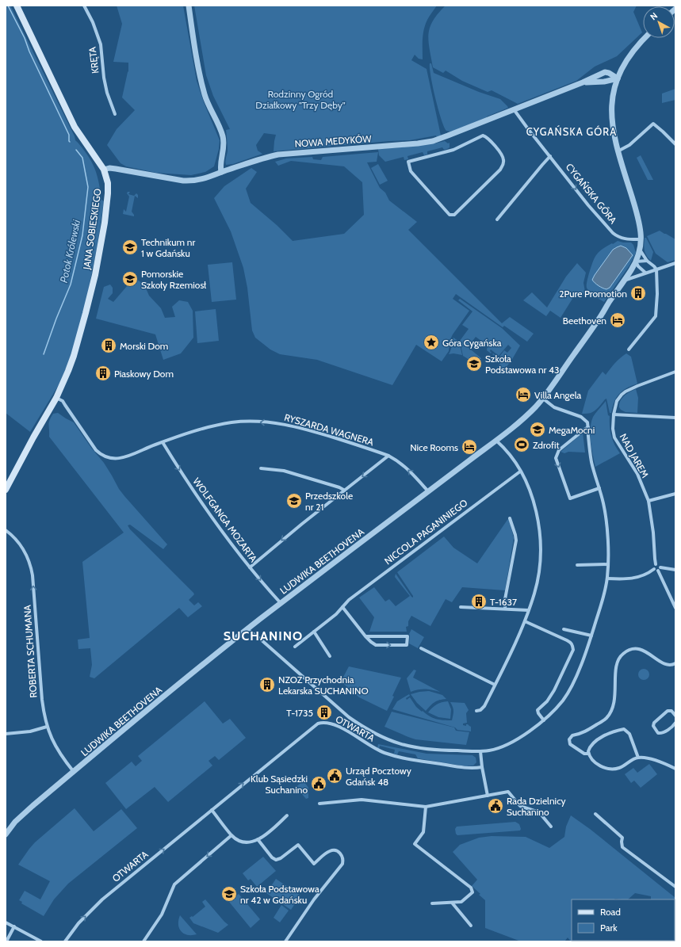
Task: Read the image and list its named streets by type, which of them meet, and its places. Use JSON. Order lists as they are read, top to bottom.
{
  "streets": {
    "main road": ["JANA SOBIESKIEGO"],
    "street": [
      "KRĘTA",
      "NOWA MEDYKÓW",
      "CYGAŃSKA GÓRA",
      "RYSZARDA WAGNERA",
      "NAD JAREM",
      "WOLFGANGA MOZARTA",
      "NICCOLA PAGANINIEGO",
      "LUDWIKA BEETHOVENA",
      "ROBERTA SCHUMANA",
      "OTWARTA"
    ]
  },
  "crossings": [
    ["NOWA MEDYKÓW", "CYGAŃSKA GÓRA"],
    ["NOWA MEDYKÓW", "JANA SOBIESKIEGO"],
    ["CYGAŃSKA GÓRA", "LUDWIKA BEETHOVENA"],
    ["JANA SOBIESKIEGO", "RYSZARDA WAGNERA"],
    ["RYSZARDA WAGNERA", "WOLFGANGA MOZARTA"],
    ["RYSZARDA WAGNERA", "LUDWIKA BEETHOVENA"],
    ["WOLFGANGA MOZARTA", "LUDWIKA BEETHOVENA"],
    ["LUDWIKA BEETHOVENA", "ROBERTA SCHUMANA"]
  ],
  "one_way": [
    "CYGAŃSKA GÓRA",
    "RYSZARDA WAGNERA",
    "WOLFGANGA MOZARTA",
    "ROBERTA SCHUMANA",
    "OTWARTA"
  ],
  "districts": ["CYGAŃSKA GÓRA", "SUCHANINO"],
  "water": ["Potok Królewski"],
  "parks": ["Rodzinny Ogród Działkowy \"Trzy Dęby\""],
  "places": {
    "school or university": [
      "Technikum nr 1 w Gdańsku",
      "Pomorskie Szkoły Rzemiosł",
      "Szkoła Podstawowa nr 43",
      "MegaMocni",
      "Przedszkole nr 21",
      "Szkoła Podstawowa nr 42 w Gdańsku"
    ],
    "building": [
      "2Pure Promotion",
      "Morski Dom",
      "Piaskowy Dom",
      "T-1637",
      "NZOZ Przychodnia Lekarska SUCHANINO",
      "T-1735"
    ],
    "hotel": ["Beethoven", "Villa Angela", "Nice Rooms"],
    "place": ["Góra Cygańska"],
    "sports": ["Zdrofit"],
    "public building": ["Urząd Pocztowy Gdańsk 48", "Klub Sąsiedzki Suchanino", "Rada Dzielnicy Suchanino"]
  },
  "legend": ["Road", "Park"],
  "north": "top left"
}
